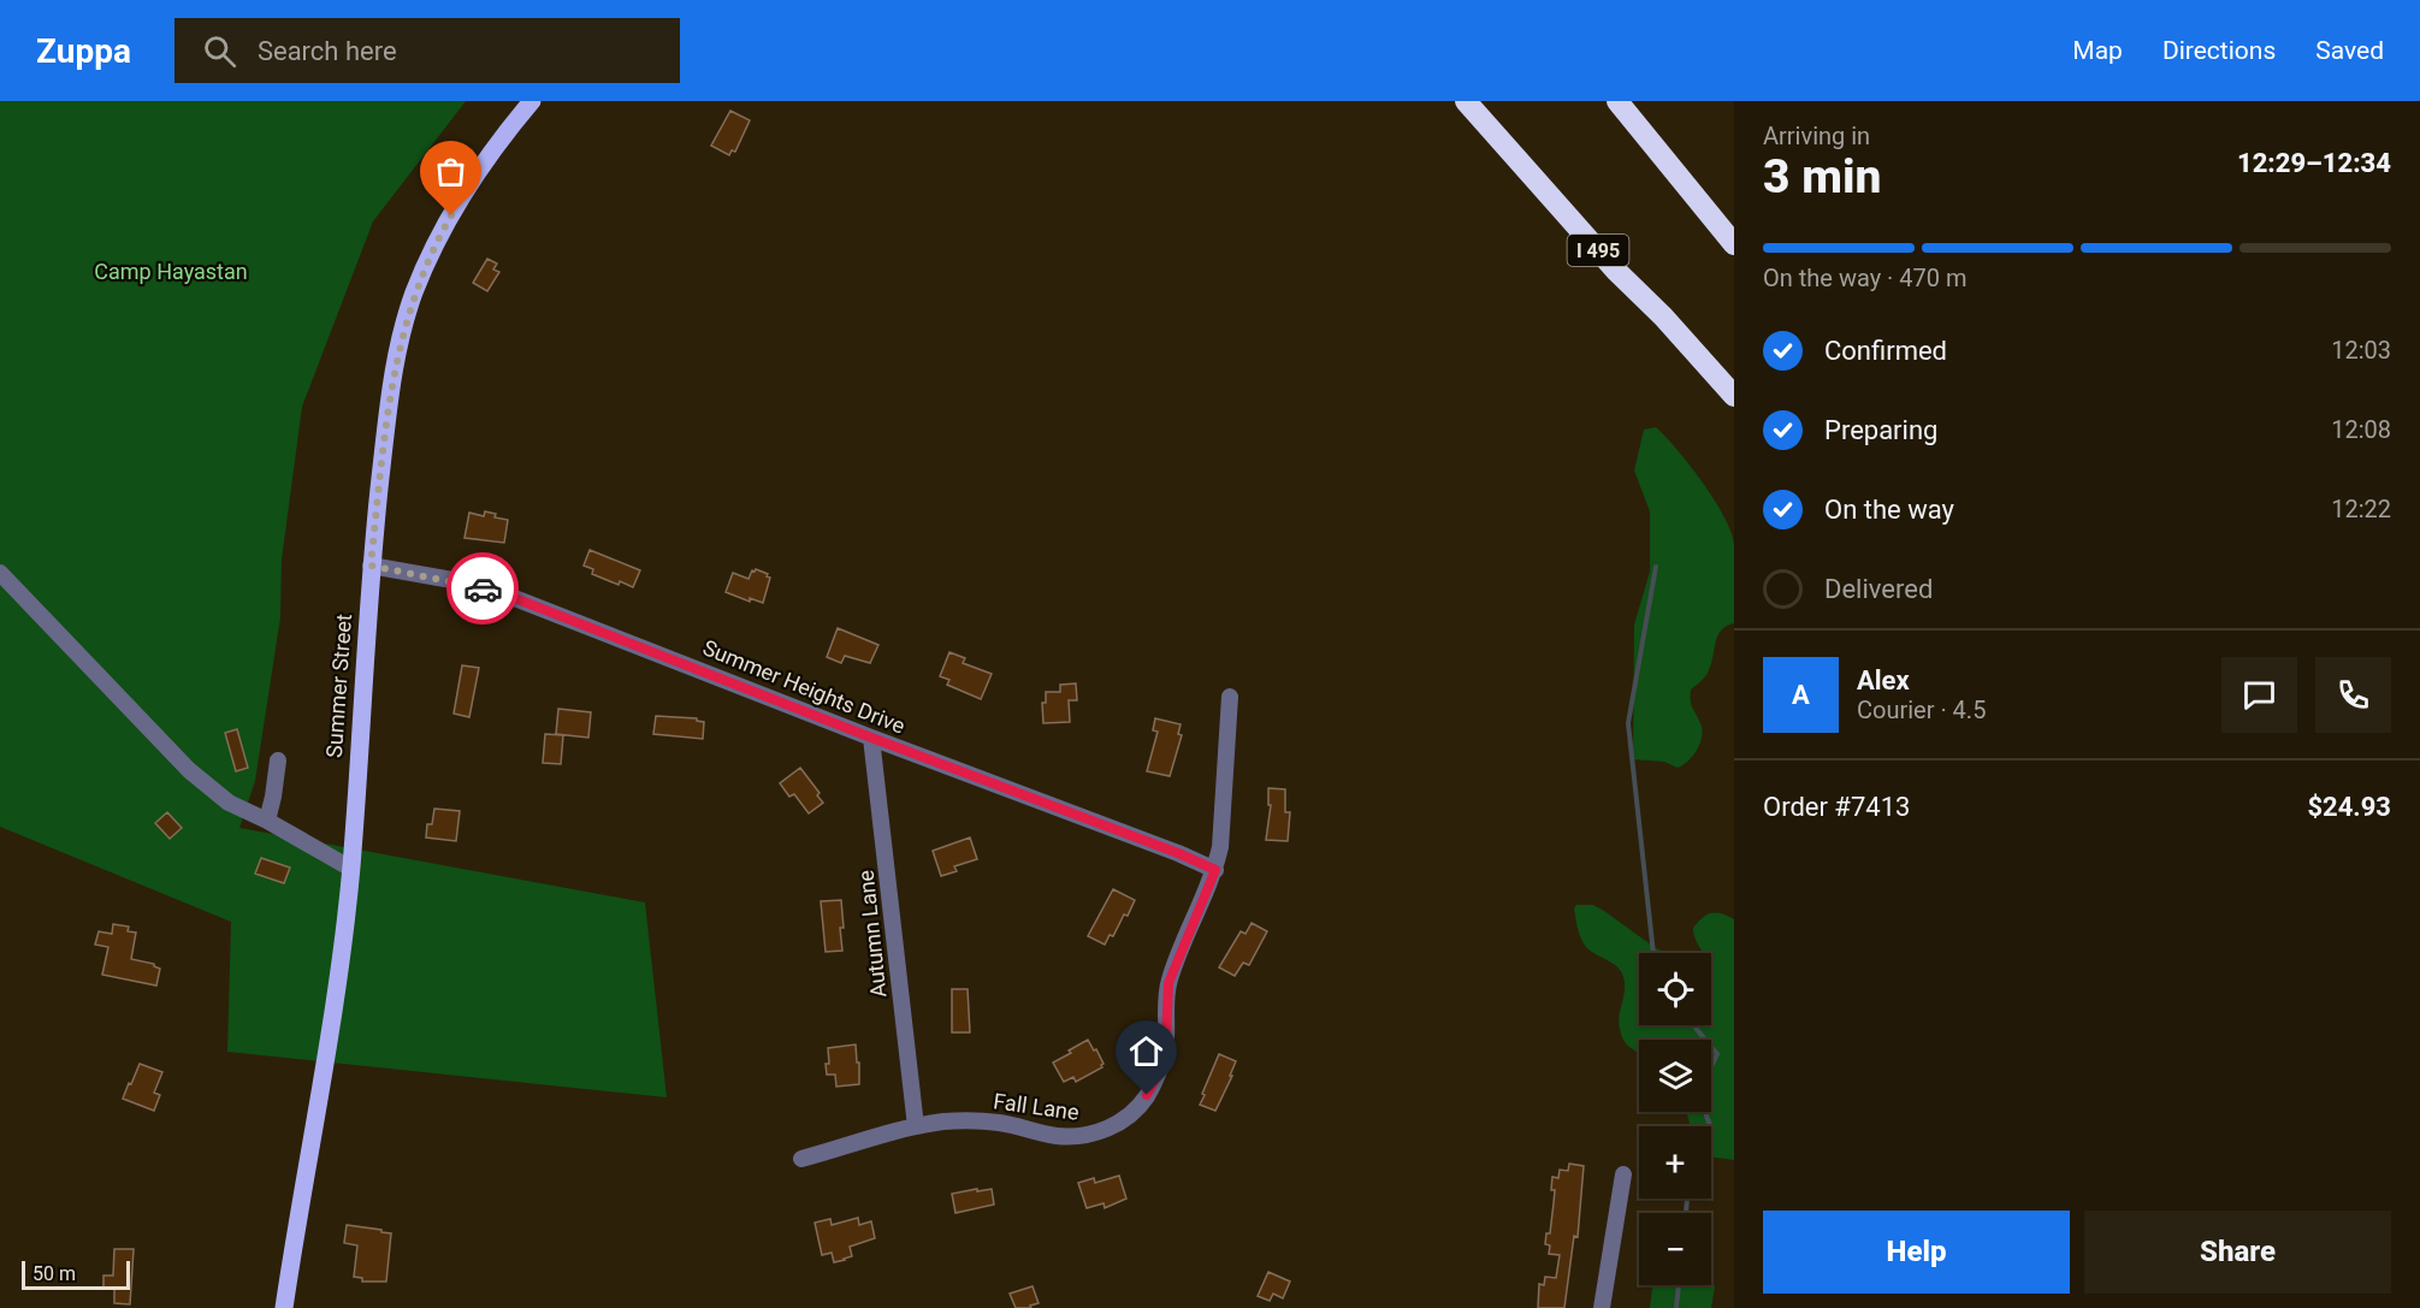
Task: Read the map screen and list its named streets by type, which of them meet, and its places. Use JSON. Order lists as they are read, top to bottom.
{
  "streets": {
    "highway": ["I 495"],
    "main road": ["Summer Street"],
    "street": ["Summer Heights Drive", "Autumn Lane", "Fall Lane"]
  },
  "crossings": [
    ["Summer Street", "Summer Heights Drive"],
    ["Summer Heights Drive", "Autumn Lane"],
    ["Summer Heights Drive", "Fall Lane"],
    ["Autumn Lane", "Fall Lane"]
  ],
  "parks": ["Camp Hayastan"],
  "scale_bar": "50 m",
  "page": {
    "header": "Zuppa",
    "search": "Search here",
    "nav": ["Map", "Directions", "Saved"],
    "heading": ["3 min", "Arriving in", "12:29–12:34"],
    "panel": [
      "Alex",
      "Courier · 4.5",
      "Order #7413",
      "$24.93"
    ],
    "bar": "On the way · 470 m",
    "list": [
      ["Confirmed", "12:03"],
      ["Preparing", "12:08"],
      ["On the way", "12:22"],
      "Delivered"
    ],
    "round": "A",
    "map_buttons": ["+", "−"],
    "buttons": ["Help", "Share"],
    "scale": "50 m"
  }
}
